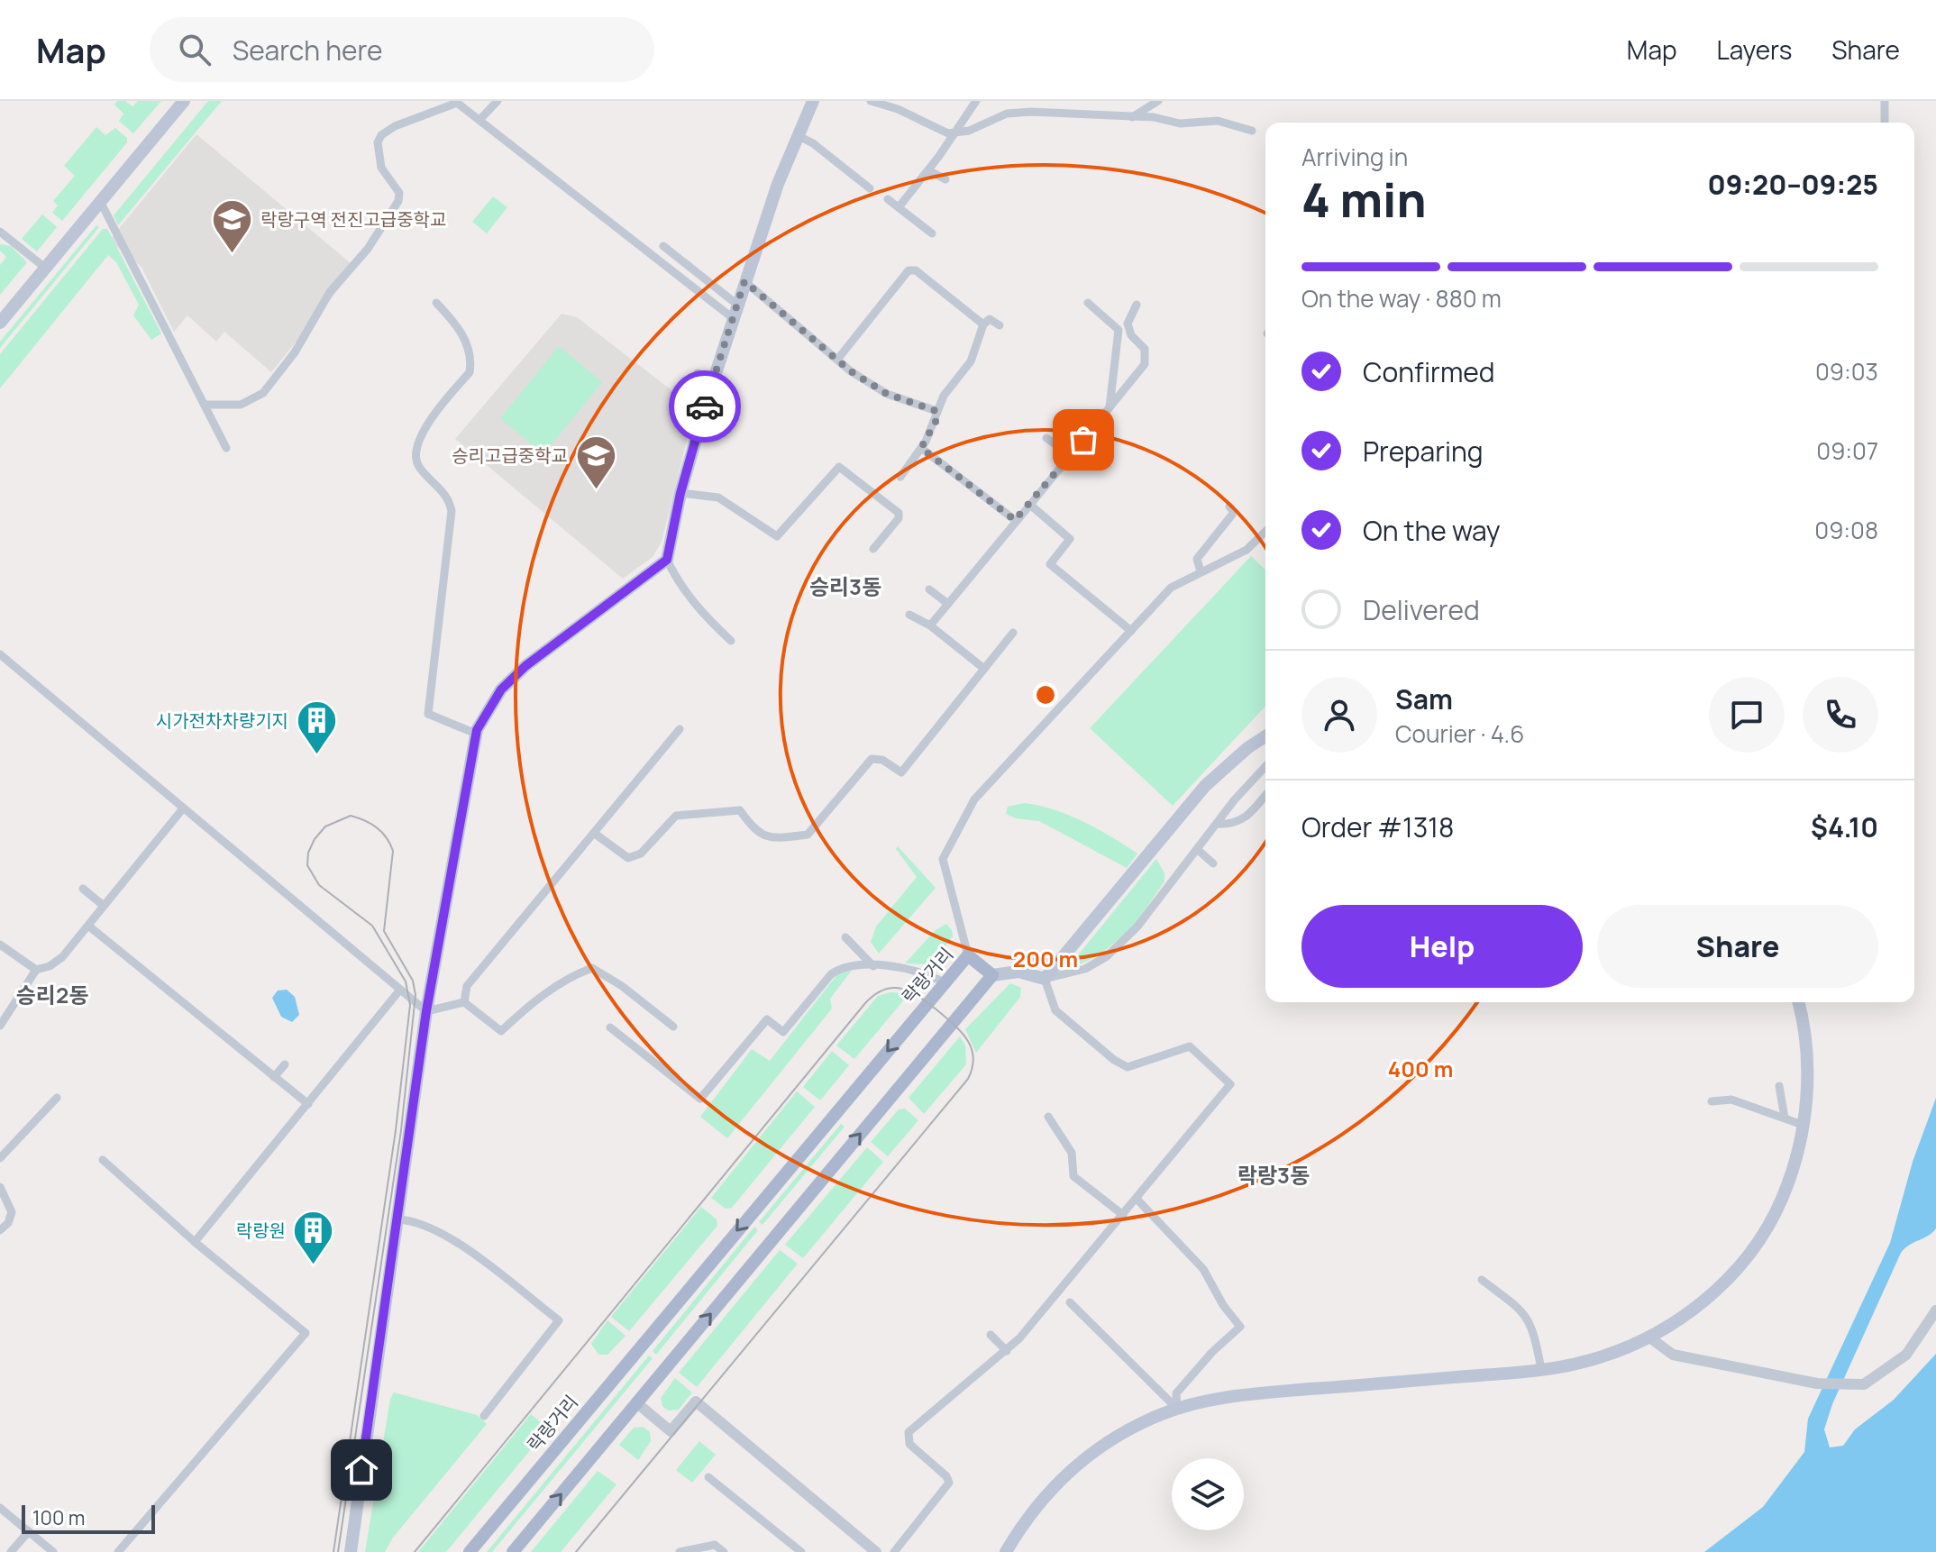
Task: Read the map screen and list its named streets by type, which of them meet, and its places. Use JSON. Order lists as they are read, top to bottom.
{
  "streets": {
    "main road": ["락랑거리"]
  },
  "districts": ["승리3동", "승리2동", "락랑3동"],
  "places": {
    "school or university": ["락랑구역 전진고급중학교", "승리고급중학교"],
    "building": ["시가전차차량기지", "락랑원"]
  },
  "scale_bar": "100 m",
  "page": {
    "header": "Map",
    "search": "Search here",
    "nav": ["Map", "Layers", "Share"],
    "heading": ["4 min", "Arriving in", "09:20–09:25"],
    "panel": [
      "Sam",
      "Courier · 4.6",
      "Order #1318",
      "$4.10"
    ],
    "bar": "On the way · 880 m",
    "list": [
      ["Confirmed", "09:03"],
      ["Preparing", "09:07"],
      ["On the way", "09:08"],
      "Delivered"
    ],
    "buttons": ["Help", "Share"],
    "scale": "100 m"
  },
  "rings": ["200 m", "400 m"]
}
